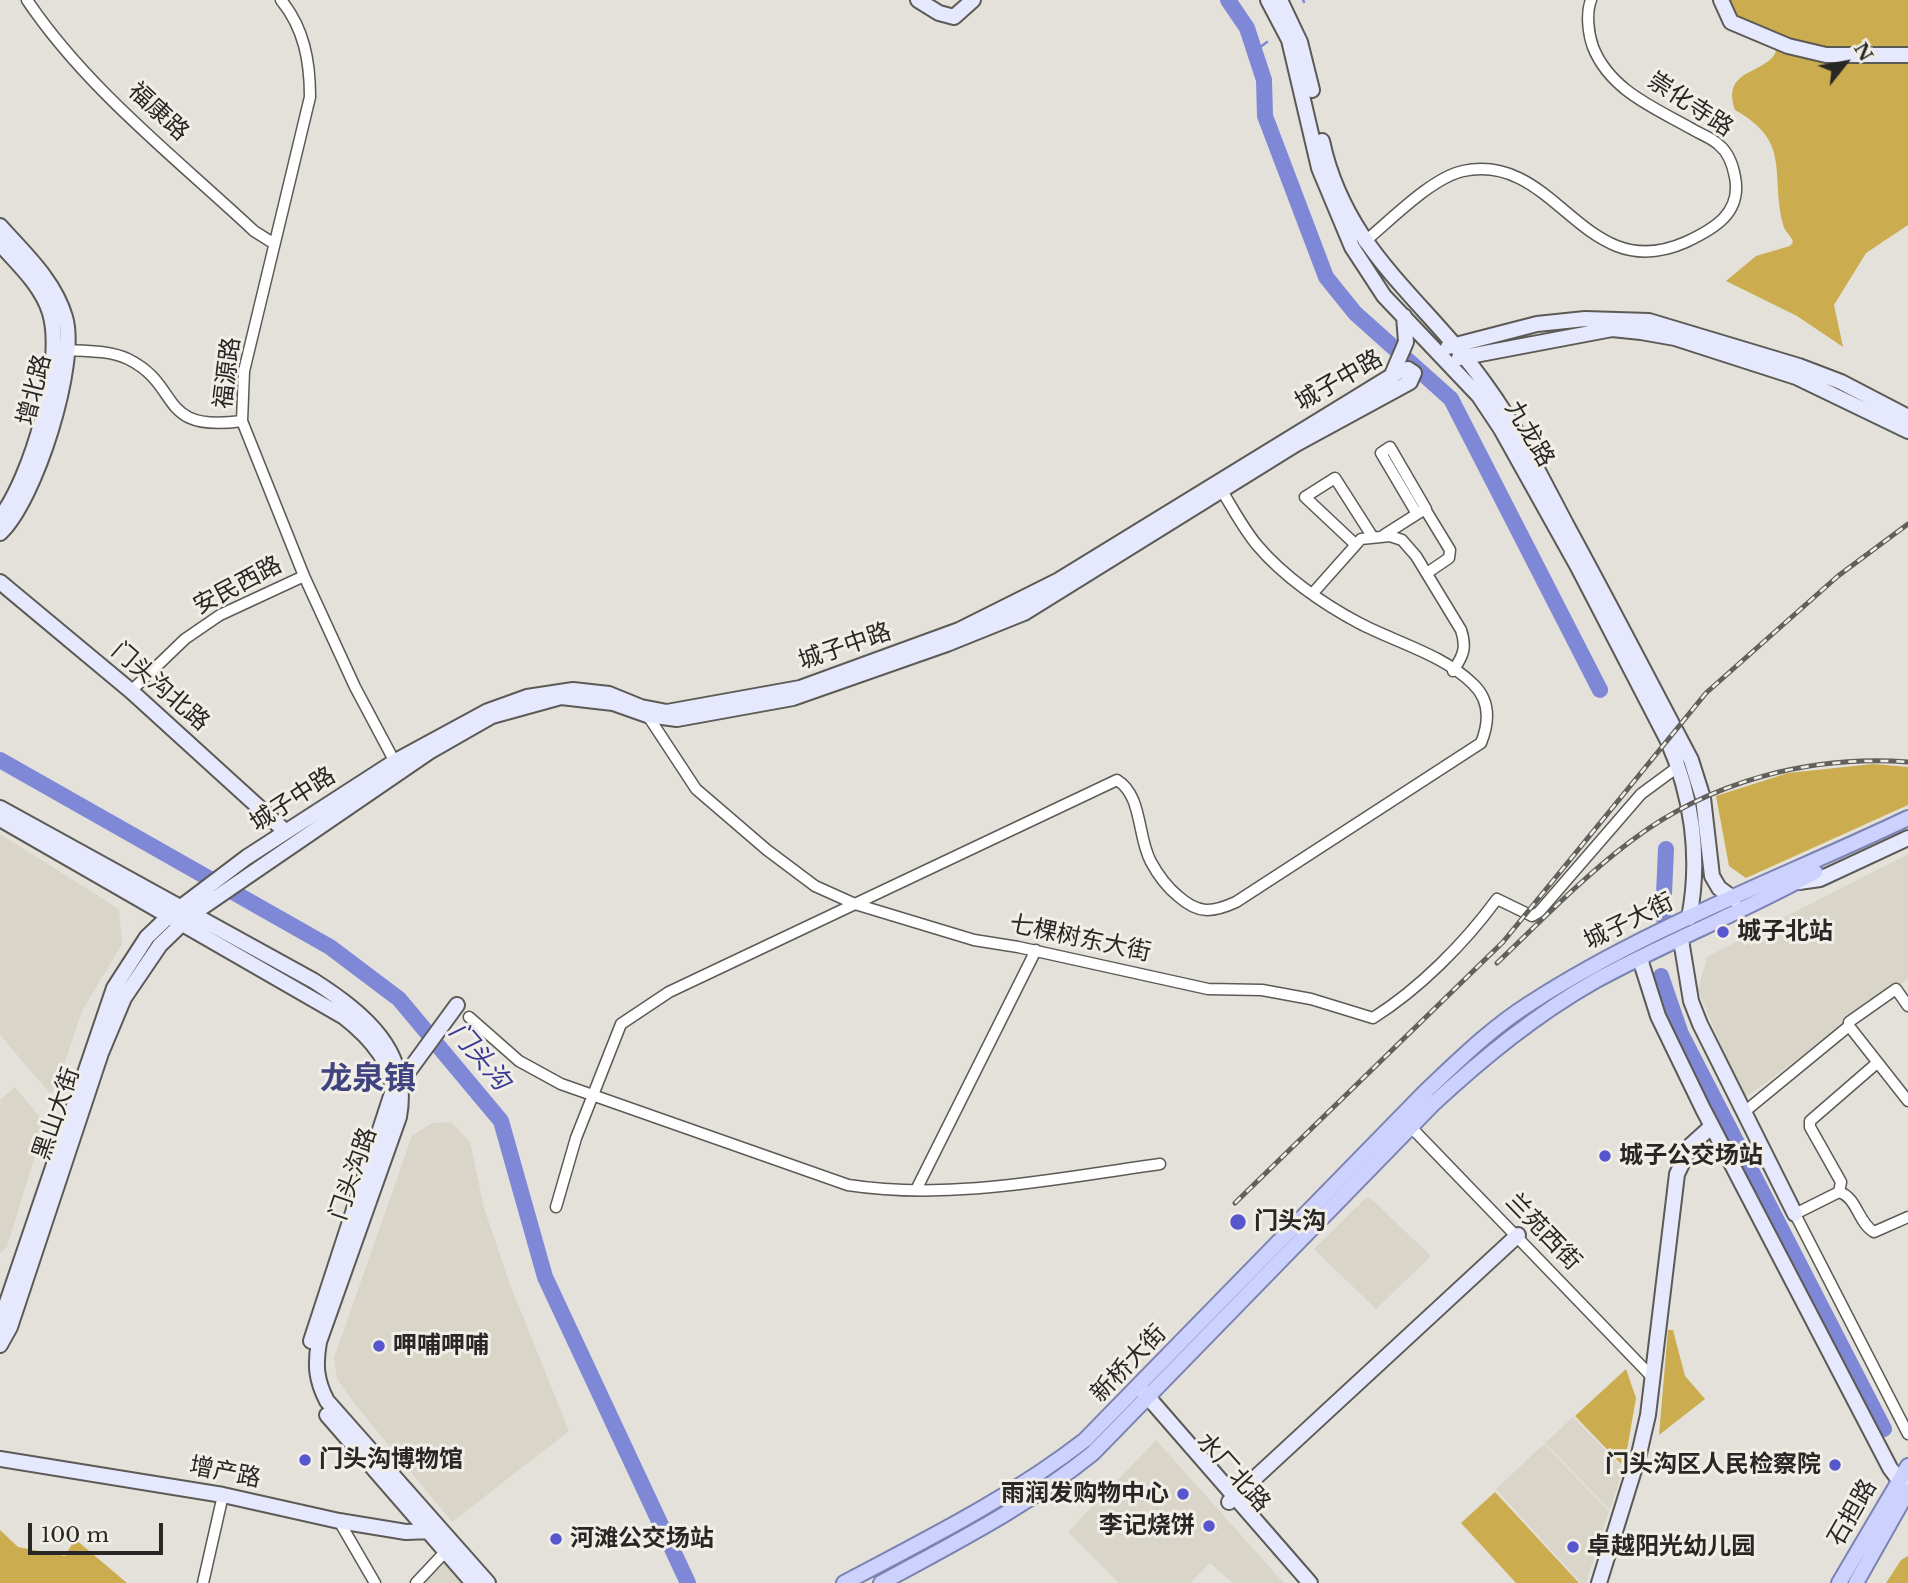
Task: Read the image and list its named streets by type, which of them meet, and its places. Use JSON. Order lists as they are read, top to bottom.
{
  "streets": {
    "main road": ["城子大街", "新桥大街", "石担路"],
    "street": [
      "崇化寺路",
      "福康路",
      "福源路",
      "城子中路",
      "增北路",
      "九龙路",
      "安民西路",
      "门头沟北路",
      "七棵树东大街",
      "黑山大街",
      "门头沟路",
      "兰苑西街",
      "增产路",
      "水厂北路"
    ]
  },
  "crossings": [
    ["崇化寺路", "九龙路"],
    ["福康路", "福源路"],
    ["福源路", "城子中路"],
    ["福源路", "安民西路"],
    ["城子中路", "门头沟北路"],
    ["城子中路", "七棵树东大街"],
    ["城子中路", "黑山大街"],
    ["九龙路", "城子大街"],
    ["九龙路", "七棵树东大街"],
    ["安民西路", "门头沟北路"],
    ["城子大街", "兰苑西街"],
    ["城子大街", "新桥大街"],
    ["门头沟路", "增产路"],
    ["兰苑西街", "新桥大街"],
    ["新桥大街", "水厂北路"]
  ],
  "districts": ["龙泉镇"],
  "water": ["门头沟"],
  "places": [
    "城子北站",
    "城子公交场站",
    "门头沟",
    "呷哺呷哺",
    "门头沟博物馆",
    "门头沟区人民检察院",
    "雨润发购物中心",
    "李记烧饼",
    "河滩公交场站",
    "卓越阳光幼儿园"
  ],
  "scale_bar": "100 m",
  "north": "top right"
}
